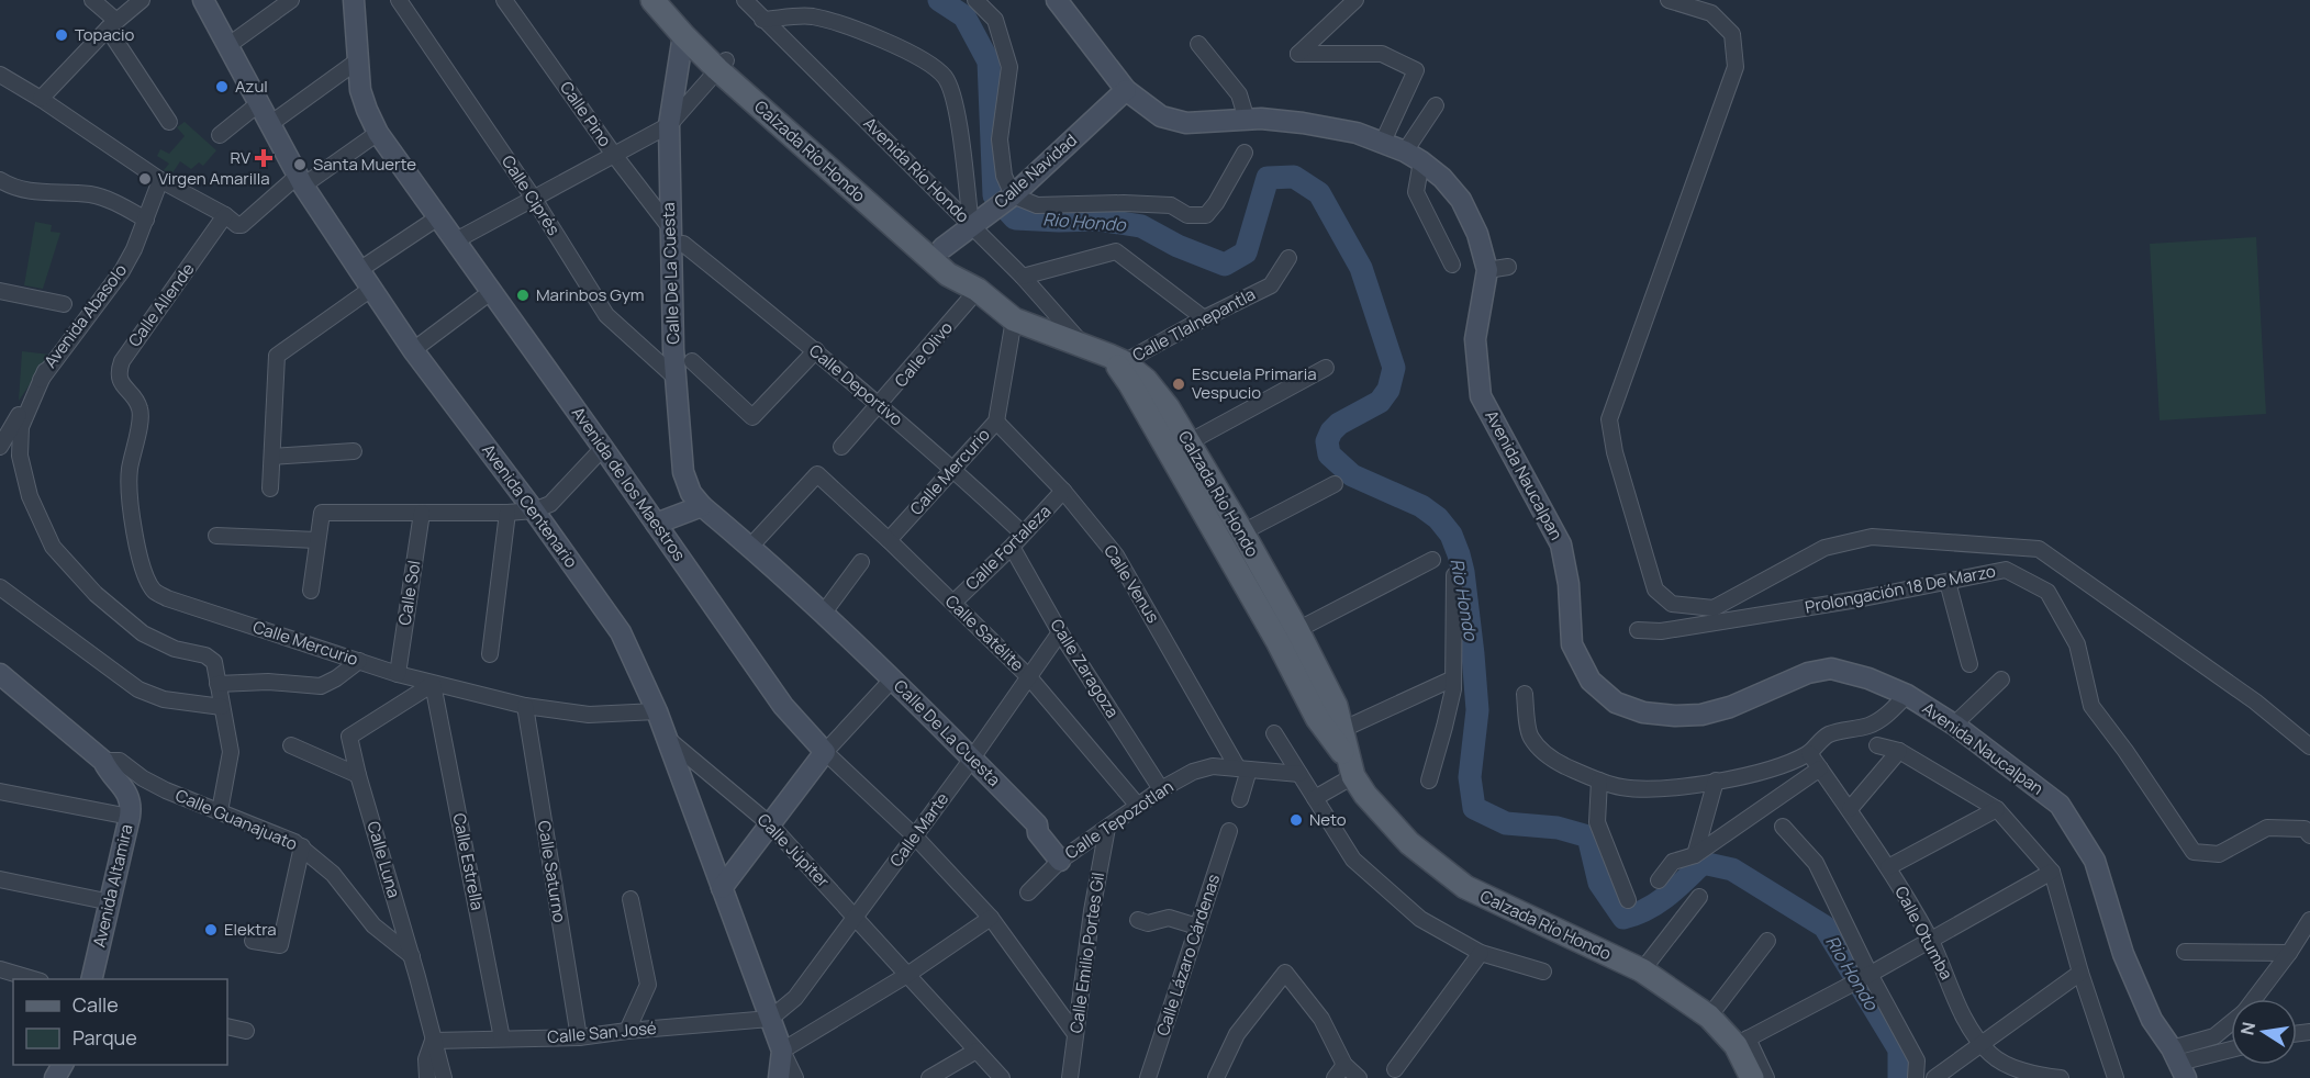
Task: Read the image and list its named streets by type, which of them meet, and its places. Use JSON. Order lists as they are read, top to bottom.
{
  "streets": {
    "main road": [
      "Calzada Río Hondo",
      "Calle Navidad",
      "Calle De La Cuesta",
      "Avenida Naucalpan",
      "Avenida de los Maestros",
      "Avenida Centenario",
      "Avenida Altamira"
    ],
    "street": [
      "Calle Pino",
      "Avenida Río Hondo",
      "Calle Ciprés",
      "Calle Allende",
      "Avenida Abasolo",
      "Calle Tlalnepantla",
      "Calle Olivo",
      "Calle Deportivo",
      "Calle Mercurio",
      "Calle Fortaleza",
      "Calle Venus",
      "Prolongación 18 De Marzo",
      "Calle Sol",
      "Calle Satélite",
      "Calle Zaragoza",
      "Calle Guanajuato",
      "Calle Tepozotlan",
      "Calle Marte",
      "Calle Júpiter",
      "Calle Luna",
      "Calle Estrella",
      "Calle Saturno",
      "Calle Otumba",
      "Calle Emilio Portes Gil",
      "Calle Lázaro Cárdenas",
      "Calle San José"
    ]
  },
  "crossings": [
    ["Calle Pino", "Calle De La Cuesta"],
    ["Calzada Río Hondo", "Avenida Río Hondo"],
    ["Calzada Río Hondo", "Calle Navidad"],
    ["Calzada Río Hondo", "Calle De La Cuesta"],
    ["Calzada Río Hondo", "Calle Tlalnepantla"],
    ["Calzada Río Hondo", "Calle Olivo"],
    ["Calzada Río Hondo", "Calle Mercurio"],
    ["Avenida Río Hondo", "Calle Navidad"],
    ["Calle Navidad", "Avenida Naucalpan"],
    ["Calle Ciprés", "Calle De La Cuesta"],
    ["Calle De La Cuesta", "Calle Satélite"],
    ["Calle De La Cuesta", "Calle Tepozotlan"],
    ["Calle De La Cuesta", "Calle Marte"],
    ["Calle Allende", "Calle Mercurio"],
    ["Calle Olivo", "Calle Deportivo"],
    ["Calle Deportivo", "Calle Mercurio"],
    ["Calle Deportivo", "Calle Fortaleza"],
    ["Calle Mercurio", "Avenida Centenario"],
    ["Calle Mercurio", "Calle Venus"],
    ["Calle Mercurio", "Calle Sol"],
    ["Calle Mercurio", "Calle Satélite"],
    ["Calle Mercurio", "Calle Luna"],
    ["Calle Mercurio", "Calle Estrella"],
    ["Calle Mercurio", "Calle Saturno"],
    ["Avenida de los Maestros", "Calle Marte"],
    ["Avenida de los Maestros", "Calle Emilio Portes Gil"],
    ["Avenida Centenario", "Calle Marte"],
    ["Avenida Centenario", "Calle Júpiter"],
    ["Avenida Centenario", "Calle San José"],
    ["Calle Fortaleza", "Calle Venus"],
    ["Calle Fortaleza", "Calle Satélite"],
    ["Calle Fortaleza", "Calle Zaragoza"],
    ["Calle Venus", "Calle Tepozotlan"],
    ["Calle Satélite", "Calle Tepozotlan"],
    ["Calle Satélite", "Calle Marte"],
    ["Calle Zaragoza", "Calle Tepozotlan"],
    ["Calle Zaragoza", "Calle Marte"],
    ["Calle Guanajuato", "Calle Luna"],
    ["Calle Guanajuato", "Avenida Altamira"],
    ["Calle Tepozotlan", "Calle Emilio Portes Gil"],
    ["Calle Marte", "Calle Júpiter"],
    ["Calle Marte", "Calle San José"],
    ["Calle Luna", "Calle Estrella"],
    ["Calle Luna", "Calle San José"],
    ["Calle Estrella", "Calle San José"],
    ["Calle Saturno", "Calle San José"]
  ],
  "water": ["Rio Hondo"],
  "places": {
    "other": [
      "Topacio",
      "Azul",
      "Santa Muerte",
      "Virgen Amarilla",
      "Marinbos Gym",
      "Escuela Primaria Vespucio",
      "Neto",
      "Elektra"
    ],
    "health": ["RV"]
  },
  "legend": ["Calle", "Parque"],
  "north": "left"
}
